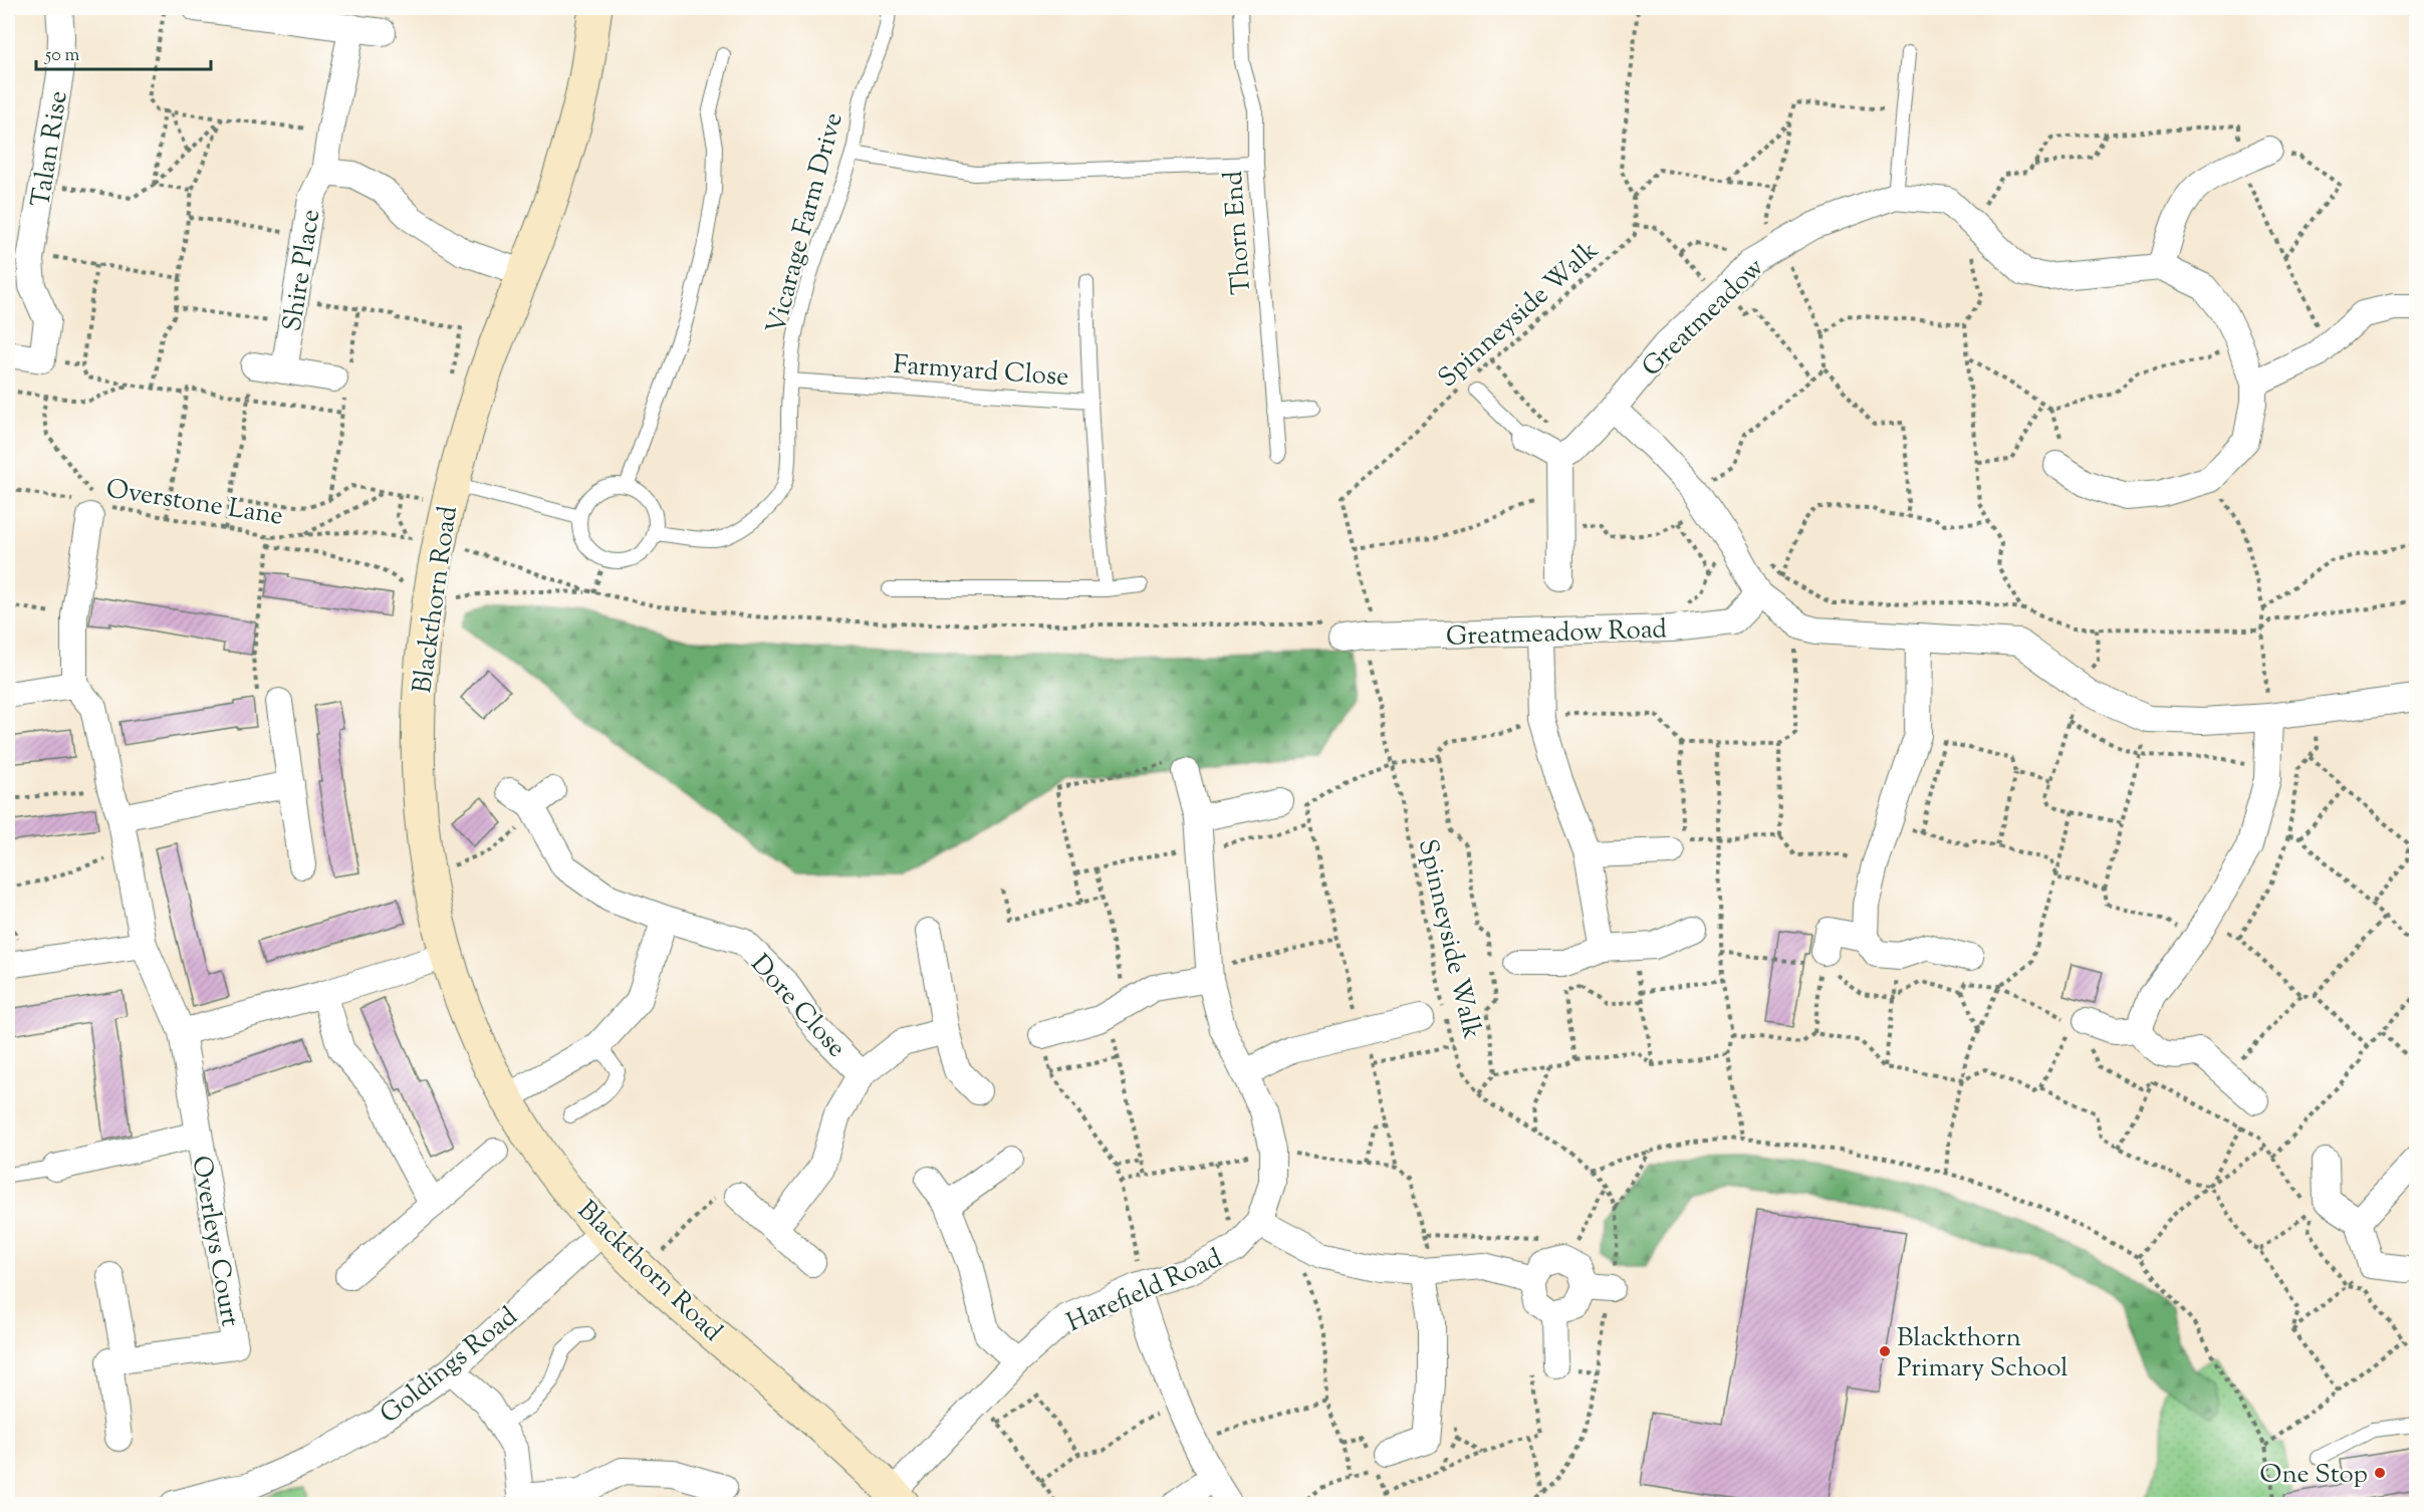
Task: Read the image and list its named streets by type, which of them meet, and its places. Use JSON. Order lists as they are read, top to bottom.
{
  "streets": {
    "street": [
      "Talan Rise",
      "Shire Place",
      "Greatmeadow",
      "Blackthorn Road",
      "Greatmeadow Road",
      "Dore Close",
      "Overleys Court",
      "Harefield Road",
      "Goldings Road"
    ],
    "lane": ["Vicarage Farm Drive", "Thorn End", "Farmyard Close"],
    "path": ["Spinneyside Walk", "Overstone Lane"]
  },
  "crossings": [
    ["Vicarage Farm Drive", "Farmyard Close"],
    ["Spinneyside Walk", "Greatmeadow Road"],
    ["Blackthorn Road", "Harefield Road"],
    ["Blackthorn Road", "Goldings Road"]
  ],
  "places": ["Blackthorn Primary School", "One Stop"],
  "scale_bar": "50 m"
}
